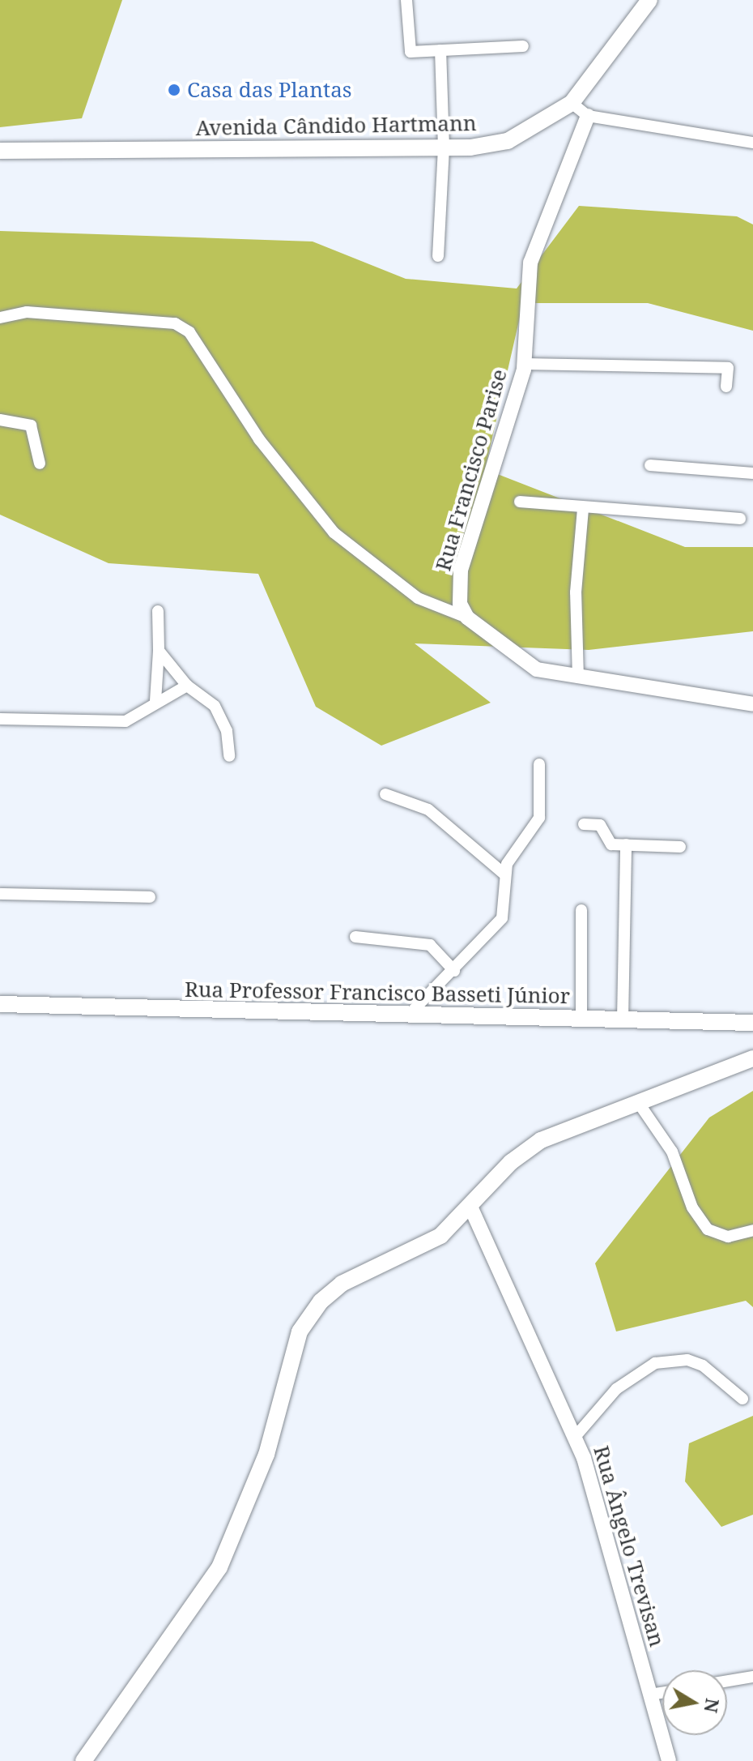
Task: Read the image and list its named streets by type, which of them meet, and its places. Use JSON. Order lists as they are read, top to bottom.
{
  "streets": {
    "main road": ["Avenida Cândido Hartmann", "Rua Professor Francisco Basseti Júnior"],
    "street": ["Rua Francisco Parise", "Rua Ângelo Trevisan"]
  },
  "places": ["Casa das Plantas"],
  "north": "right"
}
